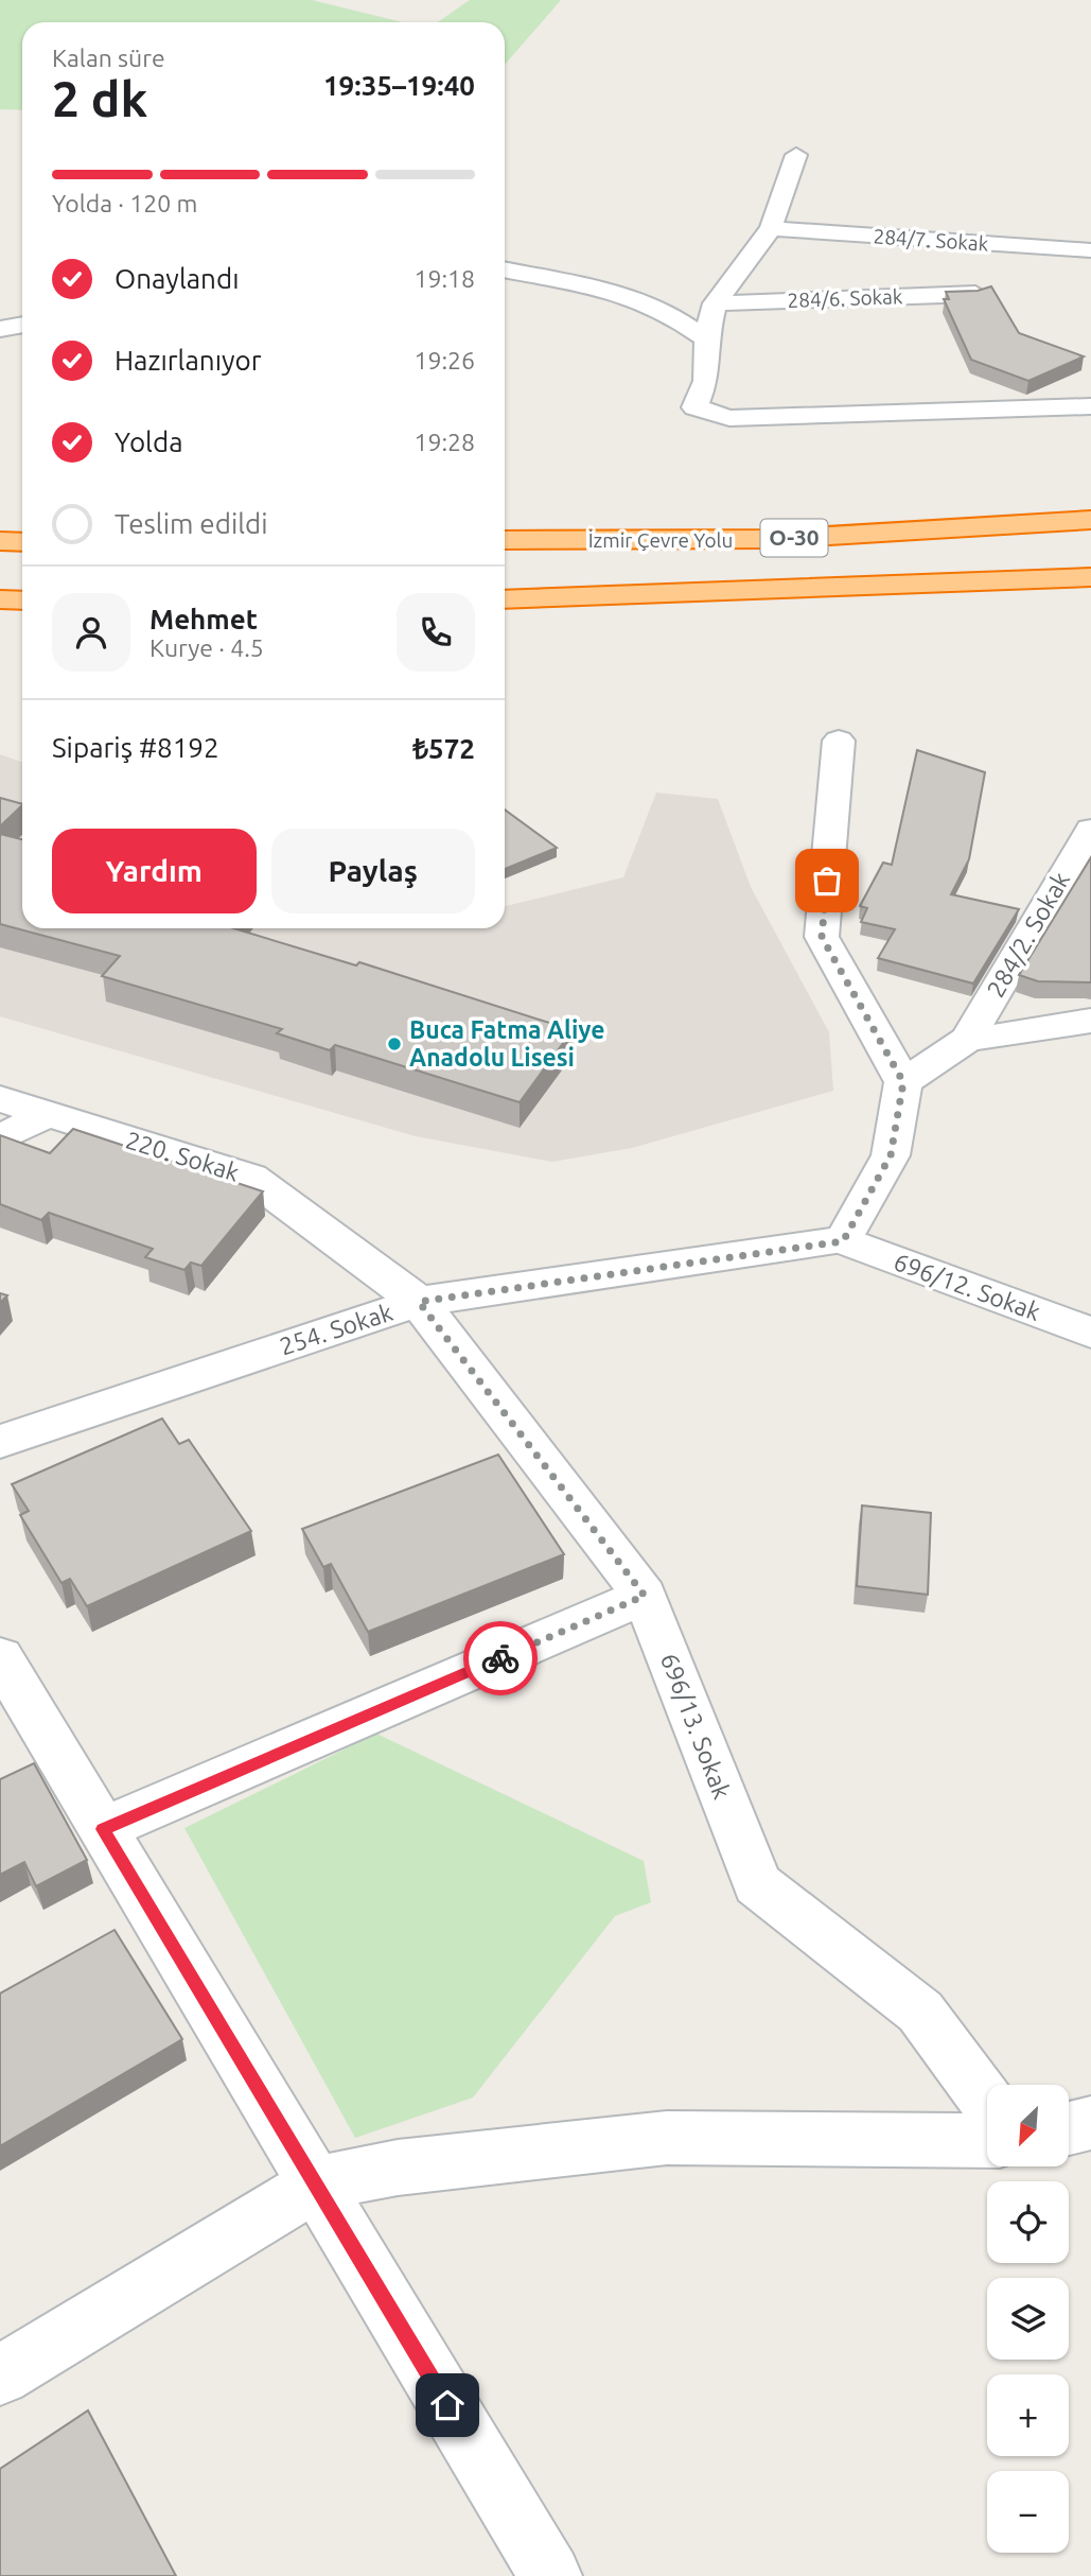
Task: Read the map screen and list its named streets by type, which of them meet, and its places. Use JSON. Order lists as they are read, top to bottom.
{
  "streets": {
    "highway": ["O-30", "İzmir Çevre Yolu"],
    "street": [
      "284/7. Sokak",
      "284/6. Sokak",
      "284/2. Sokak",
      "220. Sokak",
      "696/12. Sokak",
      "254. Sokak",
      "696/13. Sokak"
    ]
  },
  "crossings": [
    ["220. Sokak", "254. Sokak"],
    ["220. Sokak", "696/13. Sokak"],
    ["696/12. Sokak", "254. Sokak"],
    ["254. Sokak", "696/13. Sokak"]
  ],
  "places": ["Buca Fatma Aliye Anadolu Lisesi"],
  "north": "bottom left",
  "page": {
    "heading": ["2 dk", "Kalan süre", "19:35–19:40"],
    "panel": [
      "Mehmet",
      "Kurye · 4.5",
      "Sipariş #8192",
      "₺572"
    ],
    "bar": "Yolda · 120 m",
    "list": [
      ["Onaylandı", "19:18"],
      ["Hazırlanıyor", "19:26"],
      ["Yolda", "19:28"],
      "Teslim edildi"
    ],
    "buttons": ["Yardım", "Paylaş"],
    "map_buttons": ["+", "−"]
  }
}
